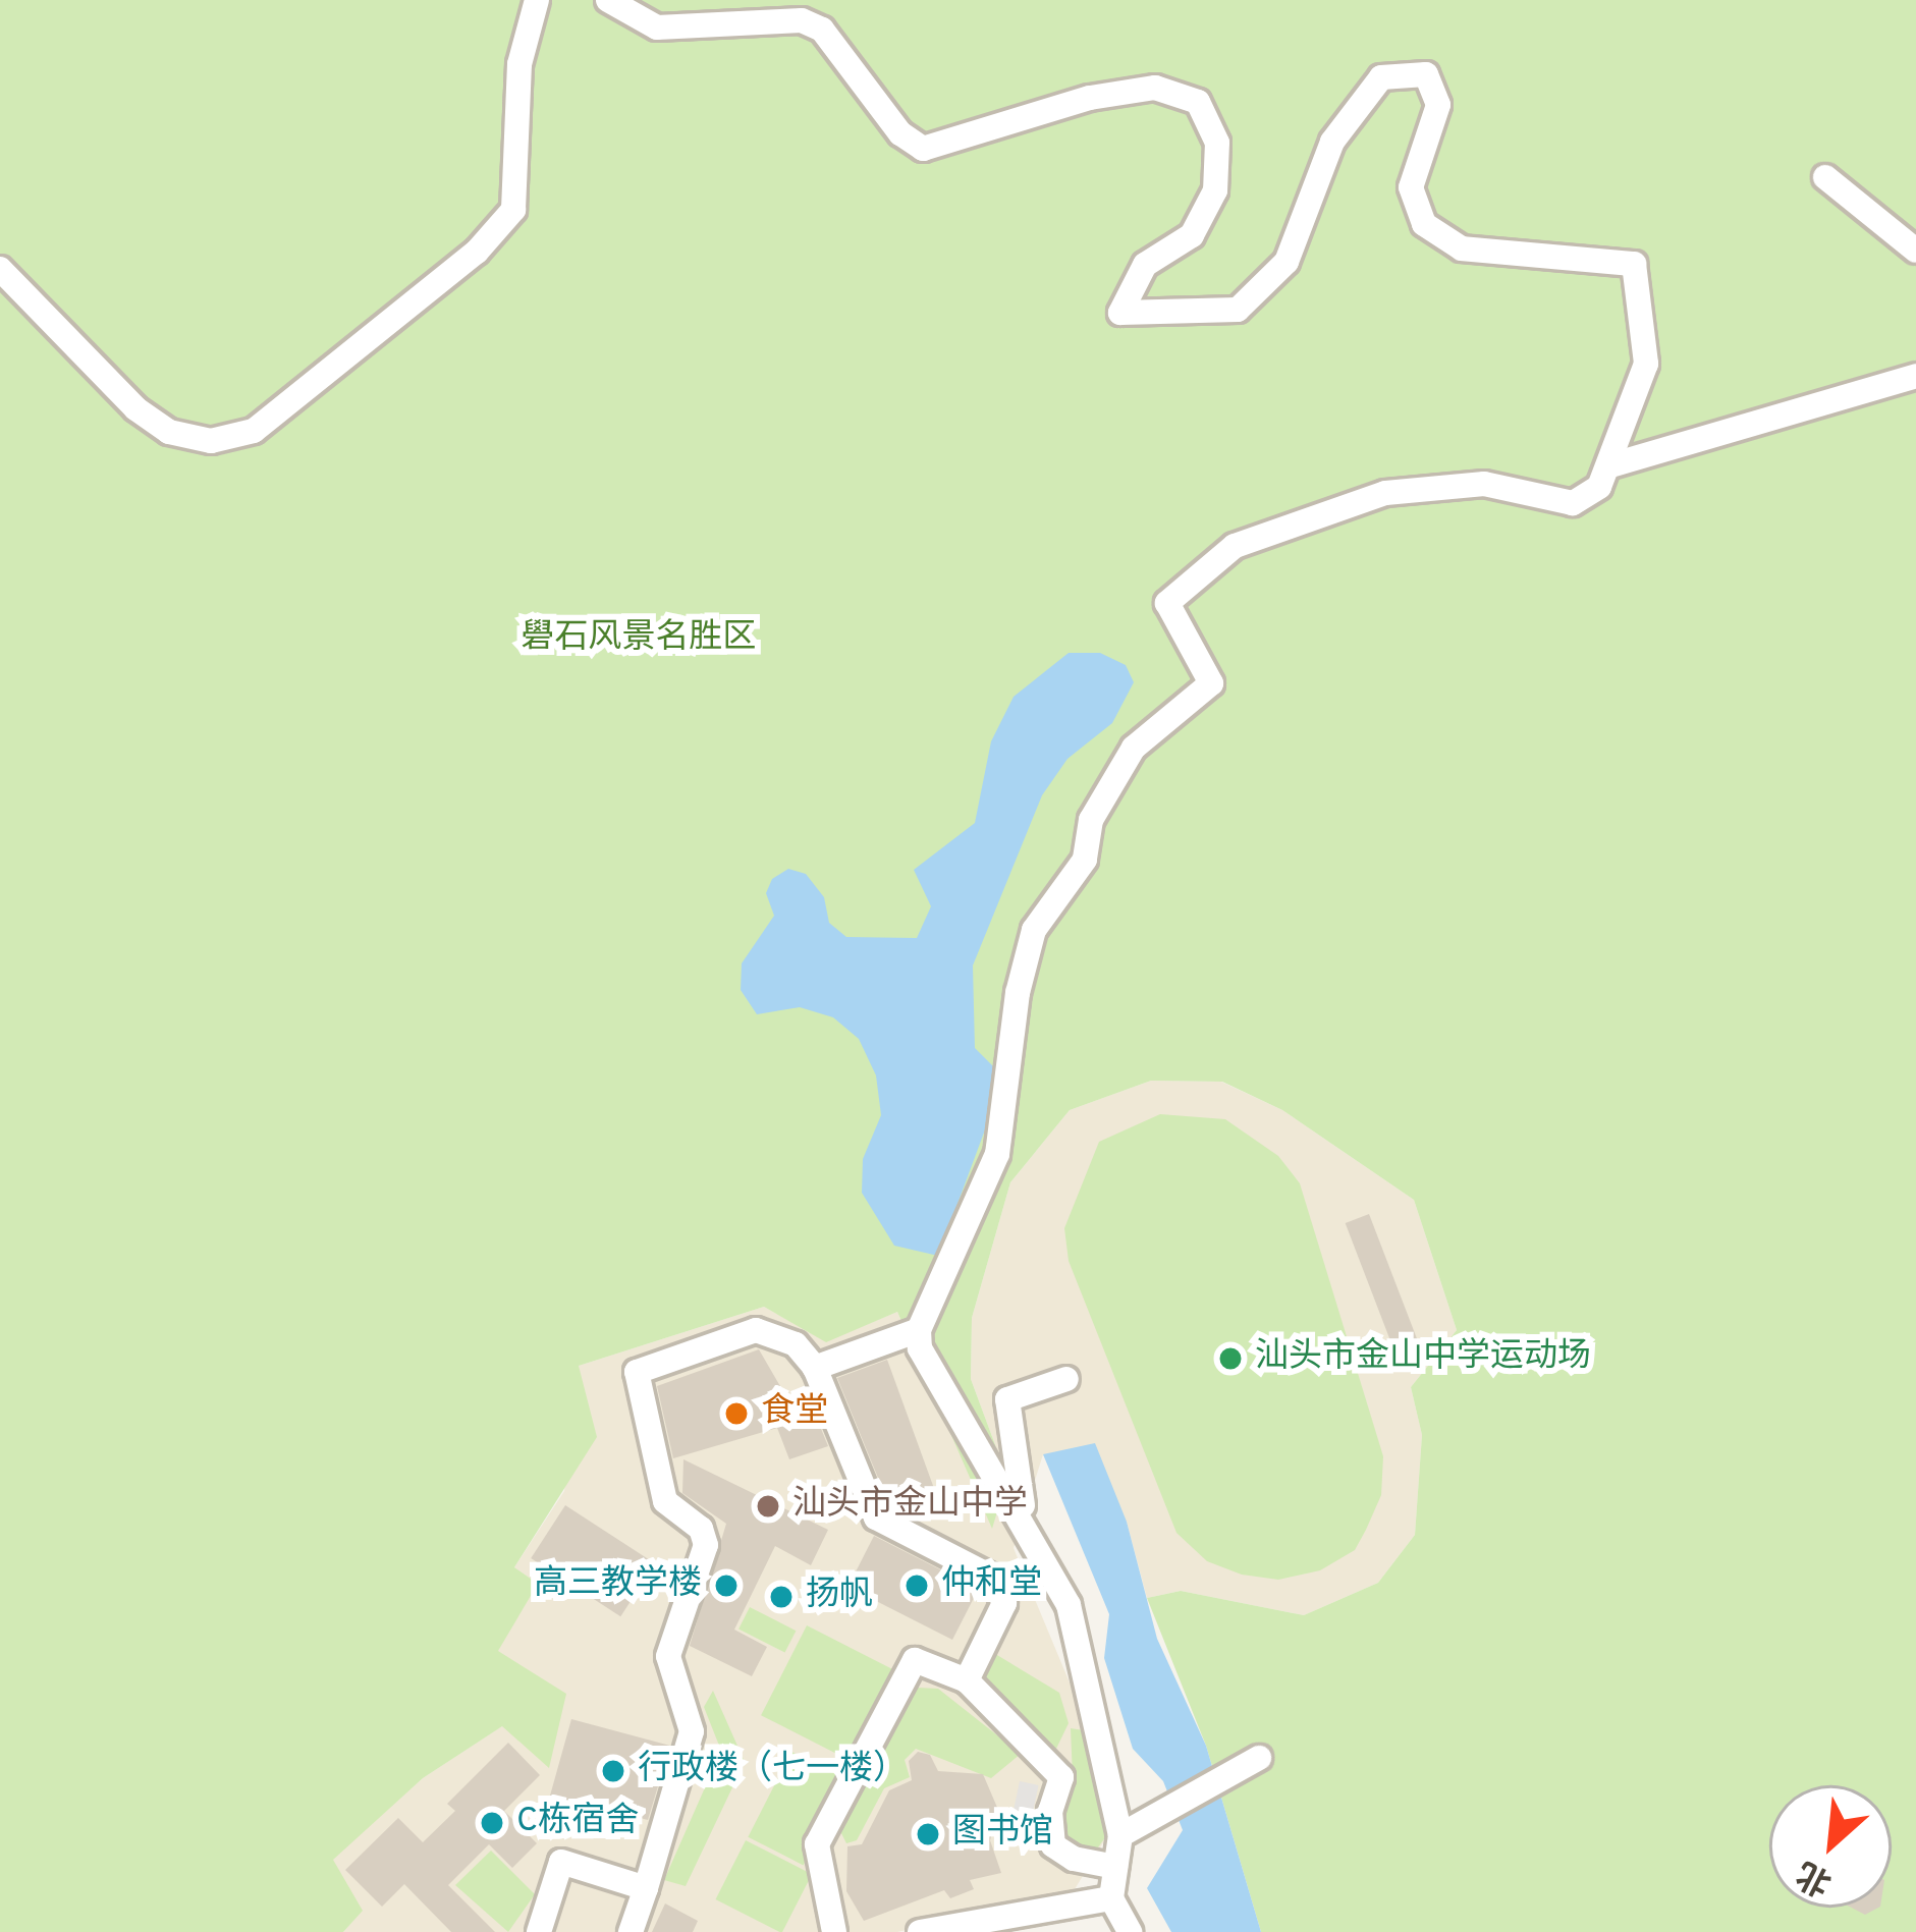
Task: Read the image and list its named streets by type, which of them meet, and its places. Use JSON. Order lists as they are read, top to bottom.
{
  "parks": ["礐石风景名胜区"],
  "places": [
    "汕头市金山中学运动场",
    "食堂",
    "汕头市金山中学",
    "高三教学楼",
    "仲和堂",
    "扬帆",
    "行政楼（七一楼）",
    "C栋宿舍",
    "图书馆"
  ],
  "north": "bottom left"
}
